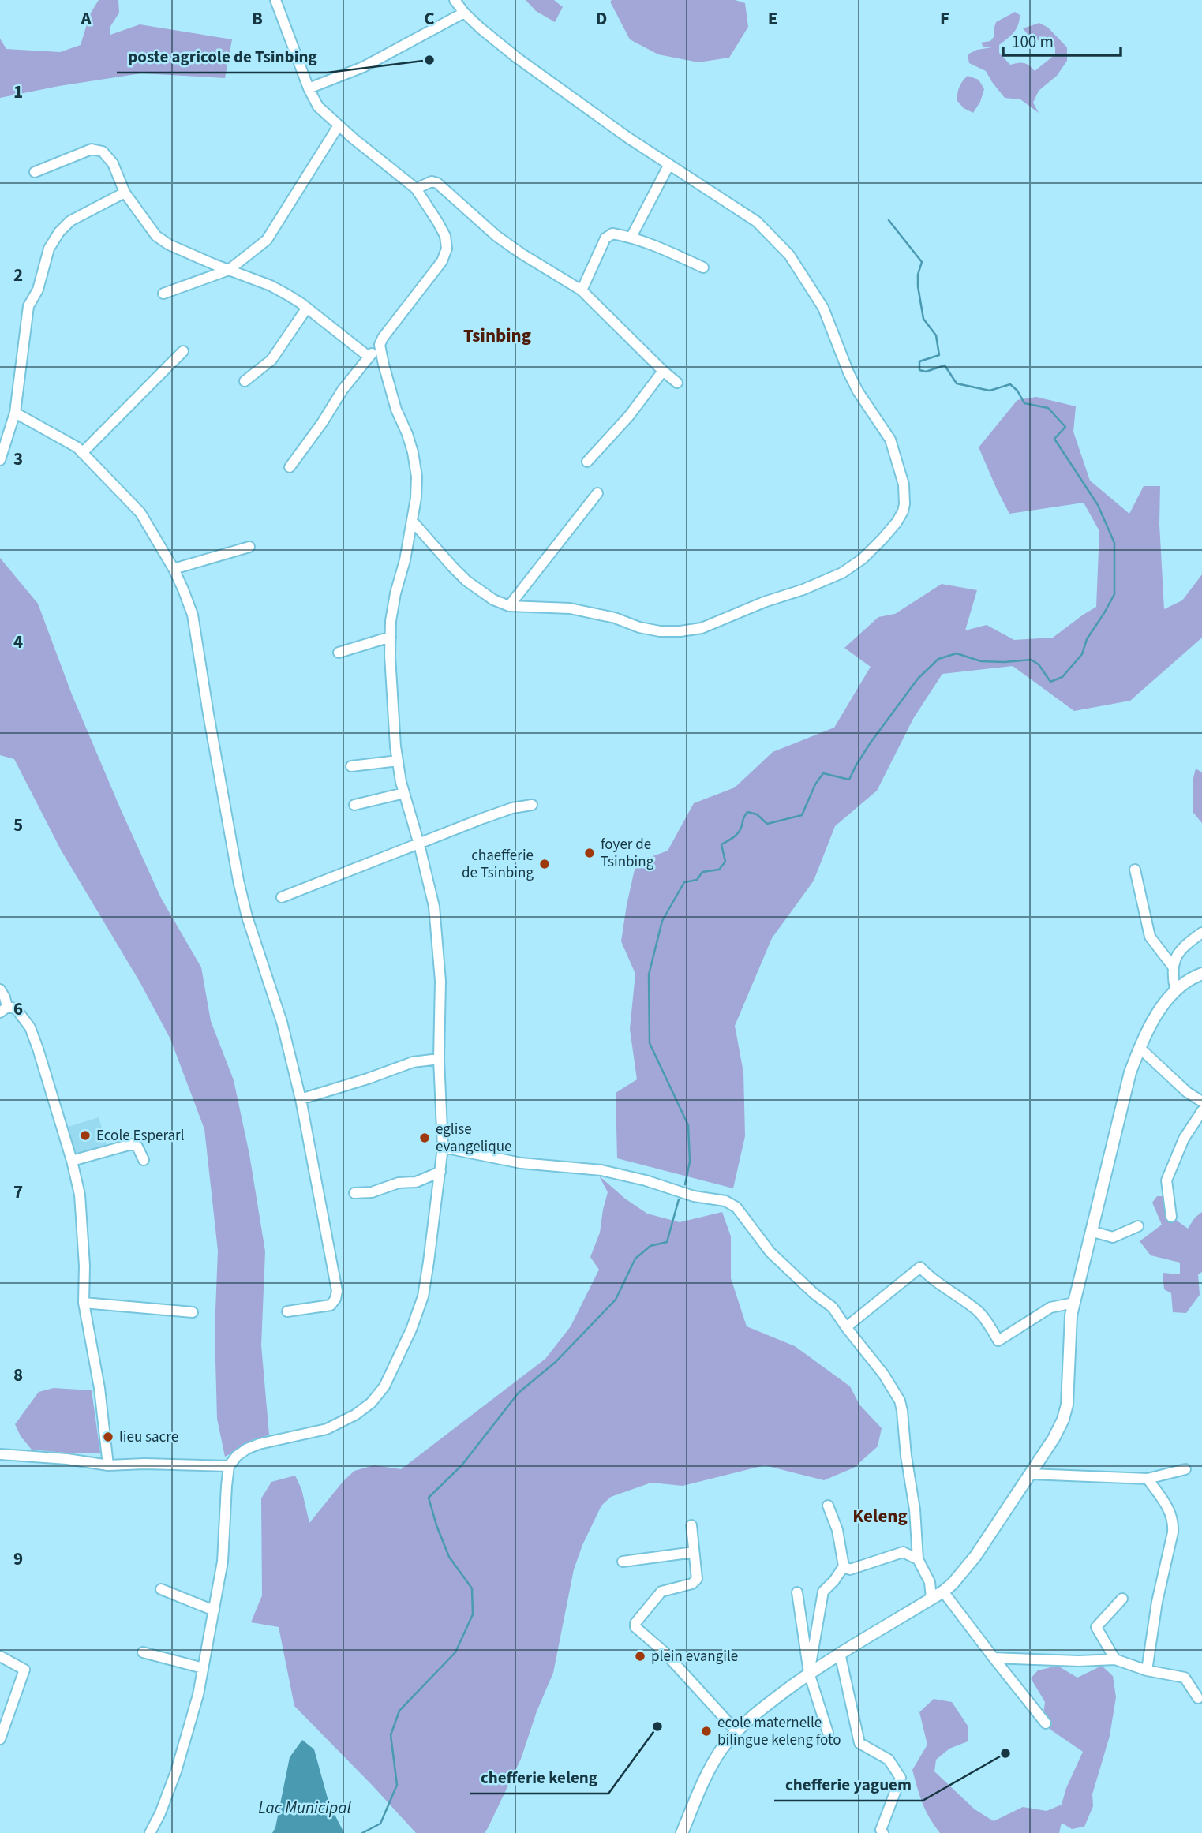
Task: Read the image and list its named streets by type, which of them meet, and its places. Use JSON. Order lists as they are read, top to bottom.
{
  "districts": ["Tsinbing", "Keleng"],
  "water": ["Lac Municipal"],
  "places": [
    "poste agricole de Tsinbing",
    "foyer de Tsinbing",
    "chaefferie de Tsinbing",
    "Ecole Esperarl",
    "eglise evangelique",
    "lieu sacre",
    "plein evangile",
    "chefferie keleng",
    "ecole maternelle bilingue keleng foto",
    "chefferie yaguem"
  ],
  "scale_bar": "100 m",
  "grid": {
    "columns": [
      "A",
      "B",
      "C",
      "D",
      "E",
      "F"
    ],
    "rows": [
      "1",
      "2",
      "3",
      "4",
      "5",
      "6",
      "7",
      "8",
      "9"
    ]
  }
}
